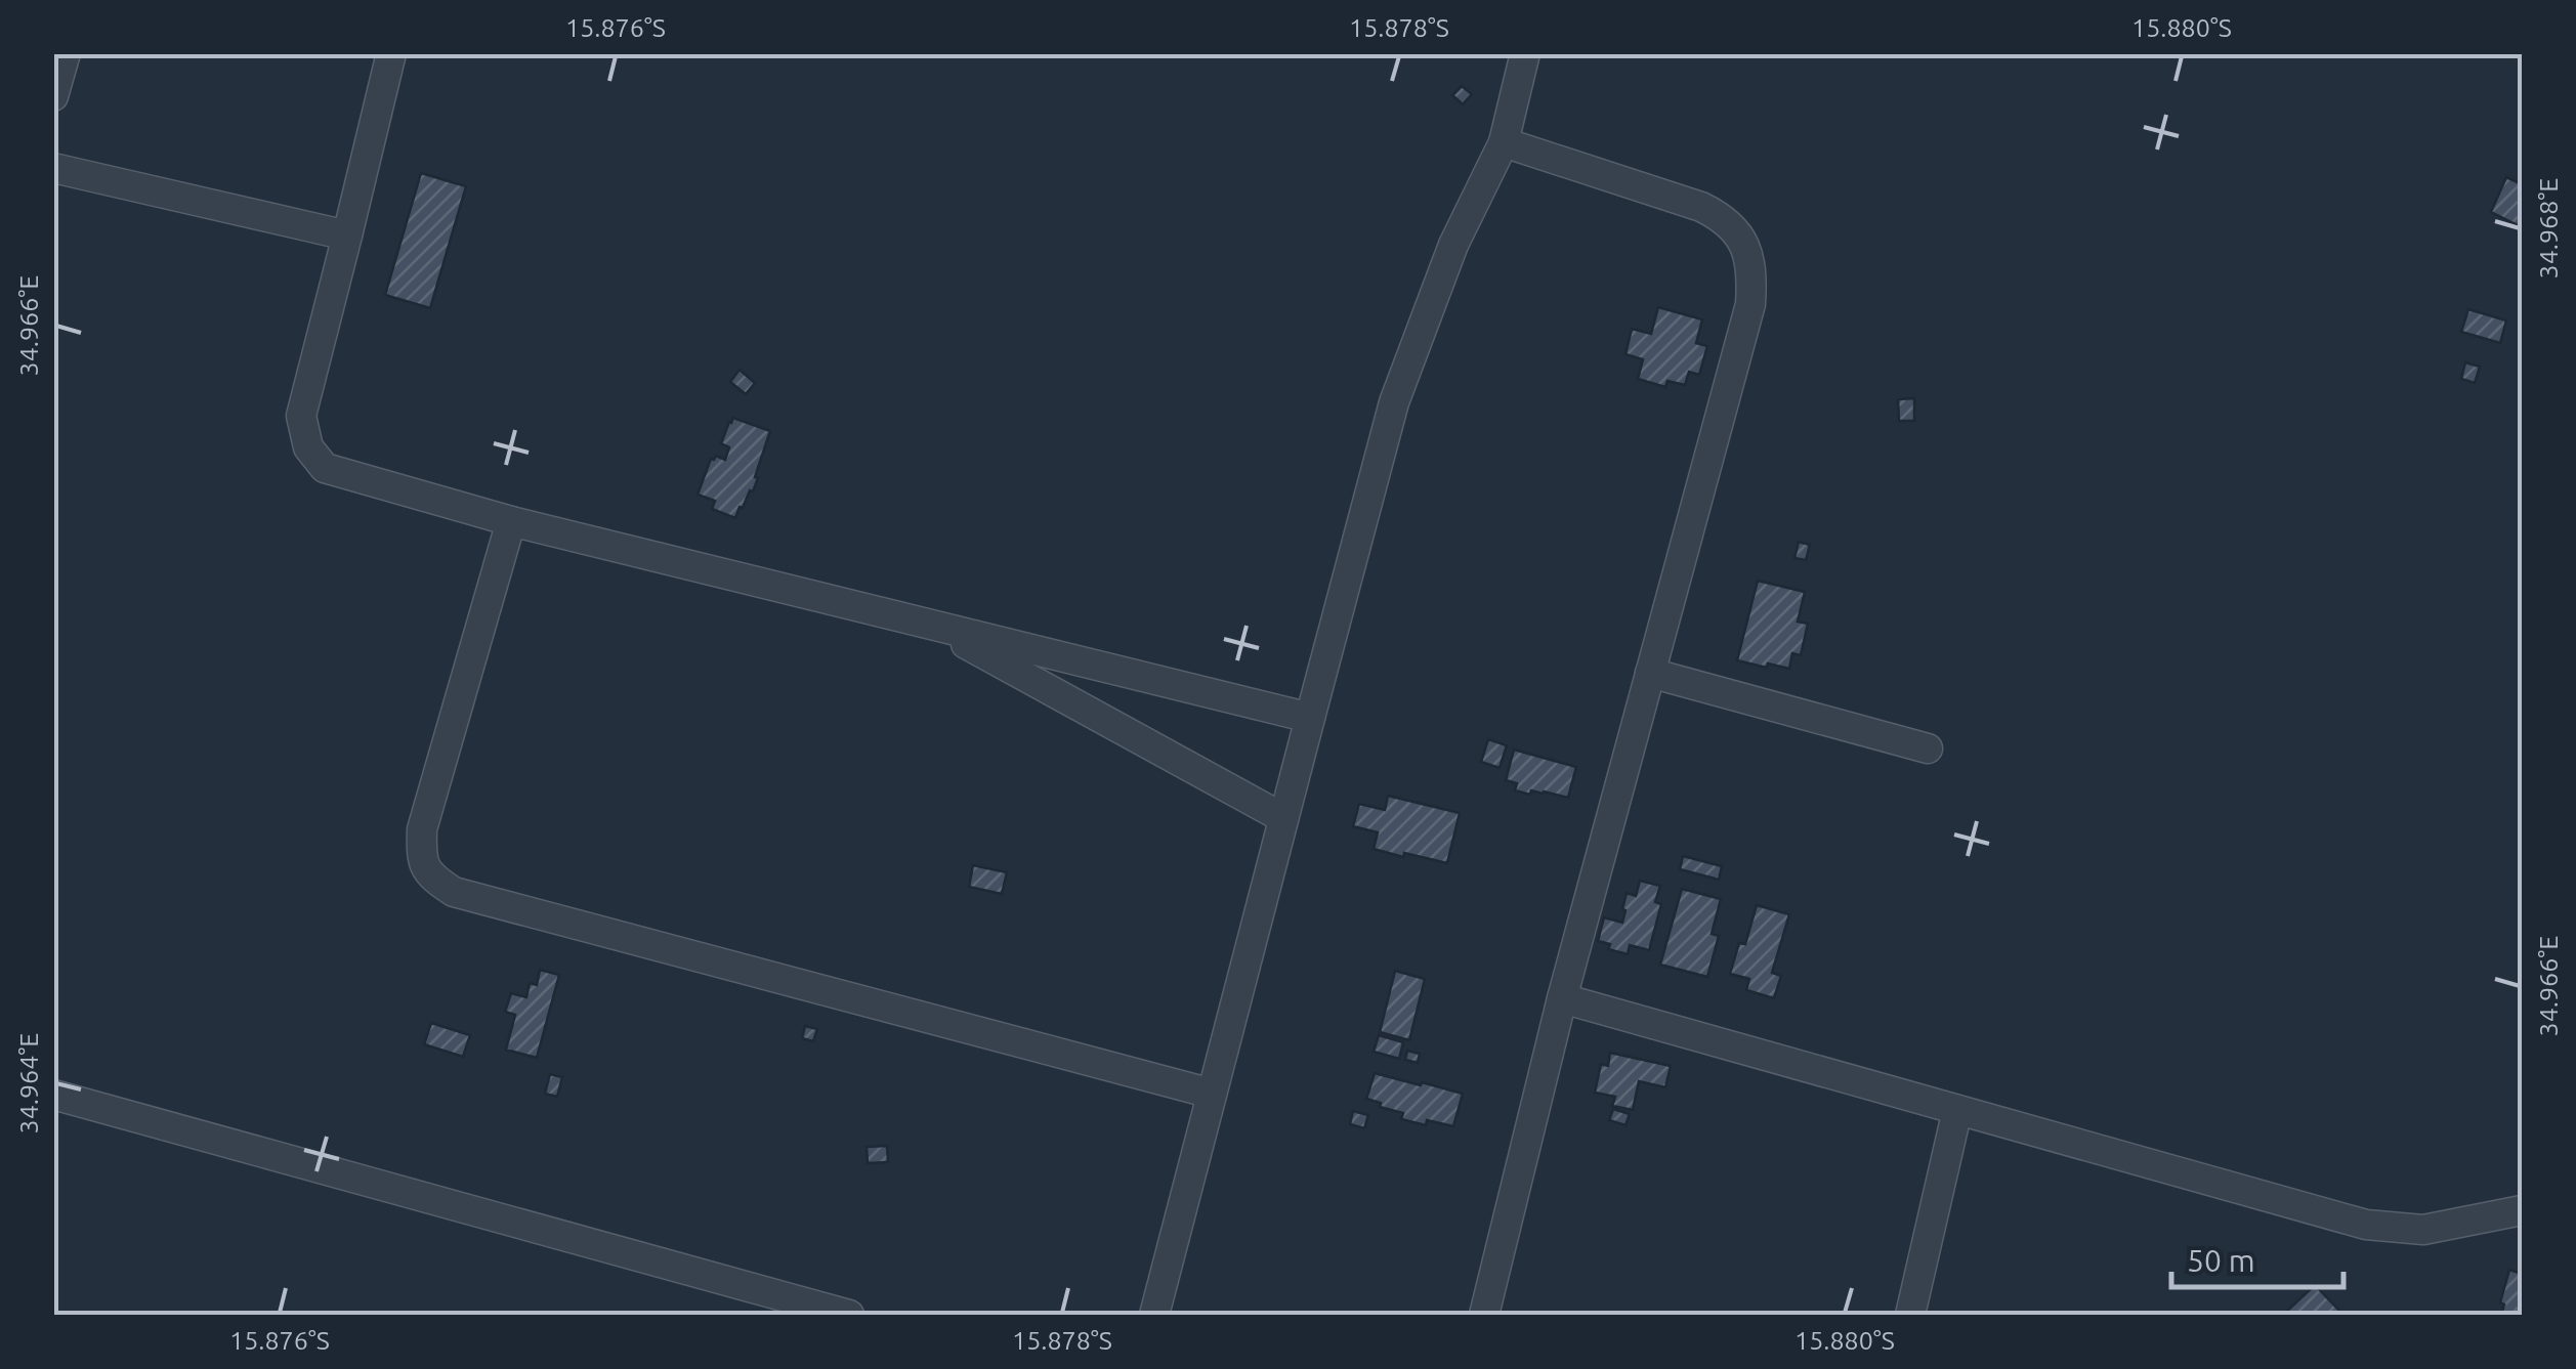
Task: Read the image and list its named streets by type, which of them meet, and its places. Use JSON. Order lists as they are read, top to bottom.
{
  "scale_bar": "50 m",
  "coordinates": [
    "15.876°S",
    "15.878°S",
    "15.880°S",
    "34.968°E",
    "34.966°E",
    "34.964°E"
  ]
}
